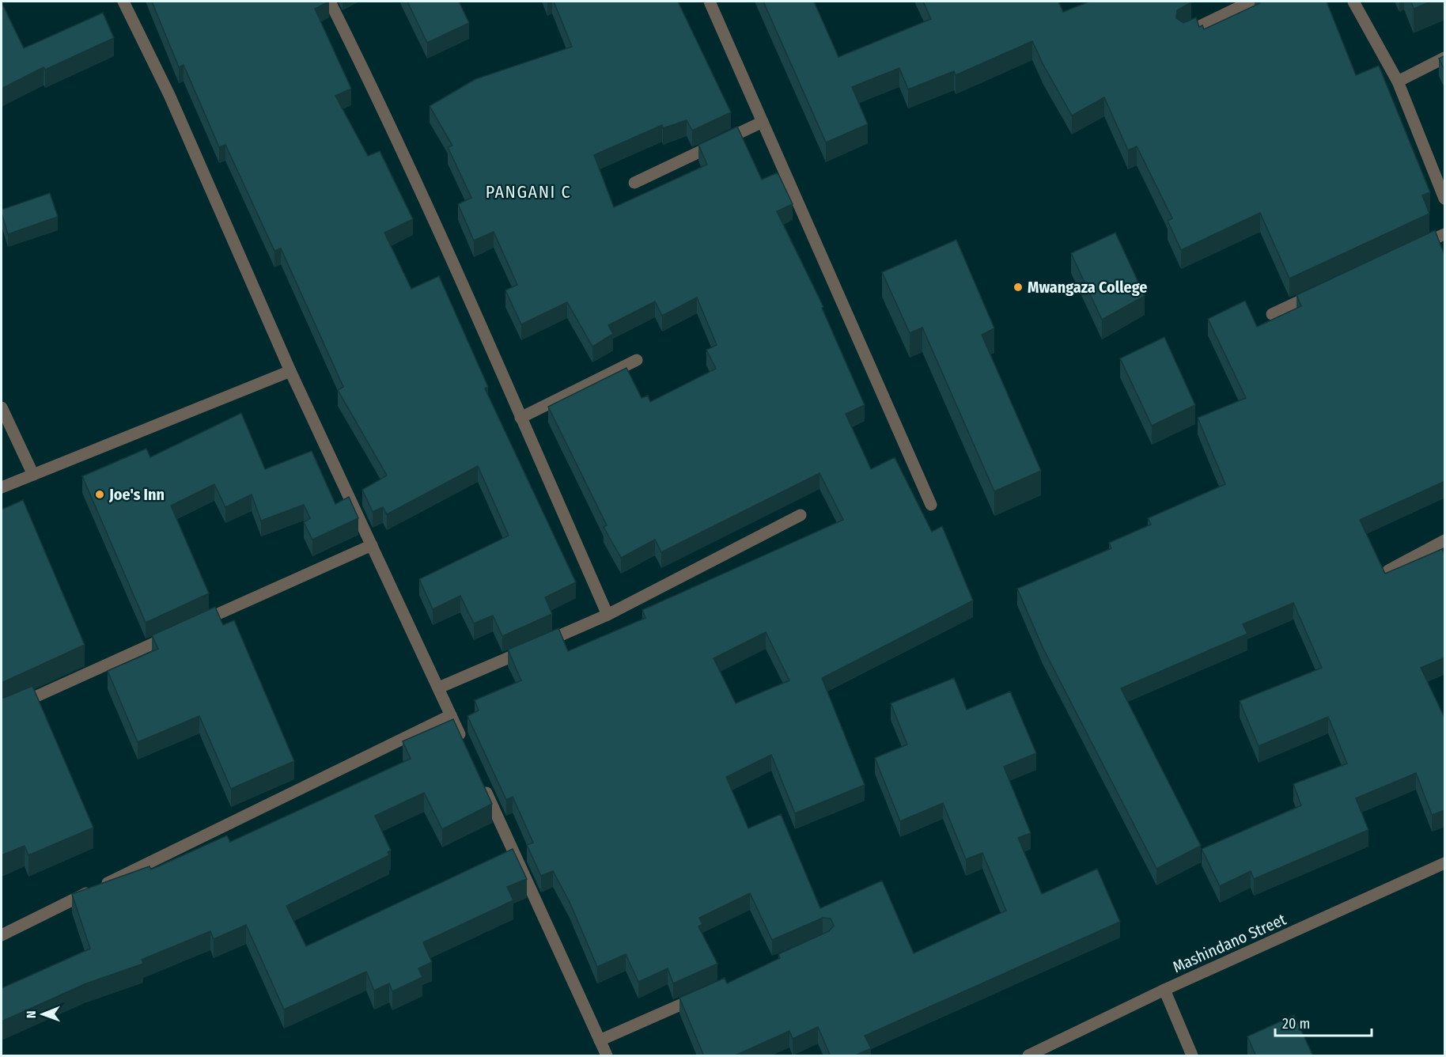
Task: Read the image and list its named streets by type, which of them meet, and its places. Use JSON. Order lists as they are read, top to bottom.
{
  "streets": {
    "street": ["Mashindano Street"]
  },
  "districts": ["PANGANI C"],
  "places": ["Mwangaza College", "Joe's Inn"],
  "scale_bar": "20 m",
  "north": "left"
}
